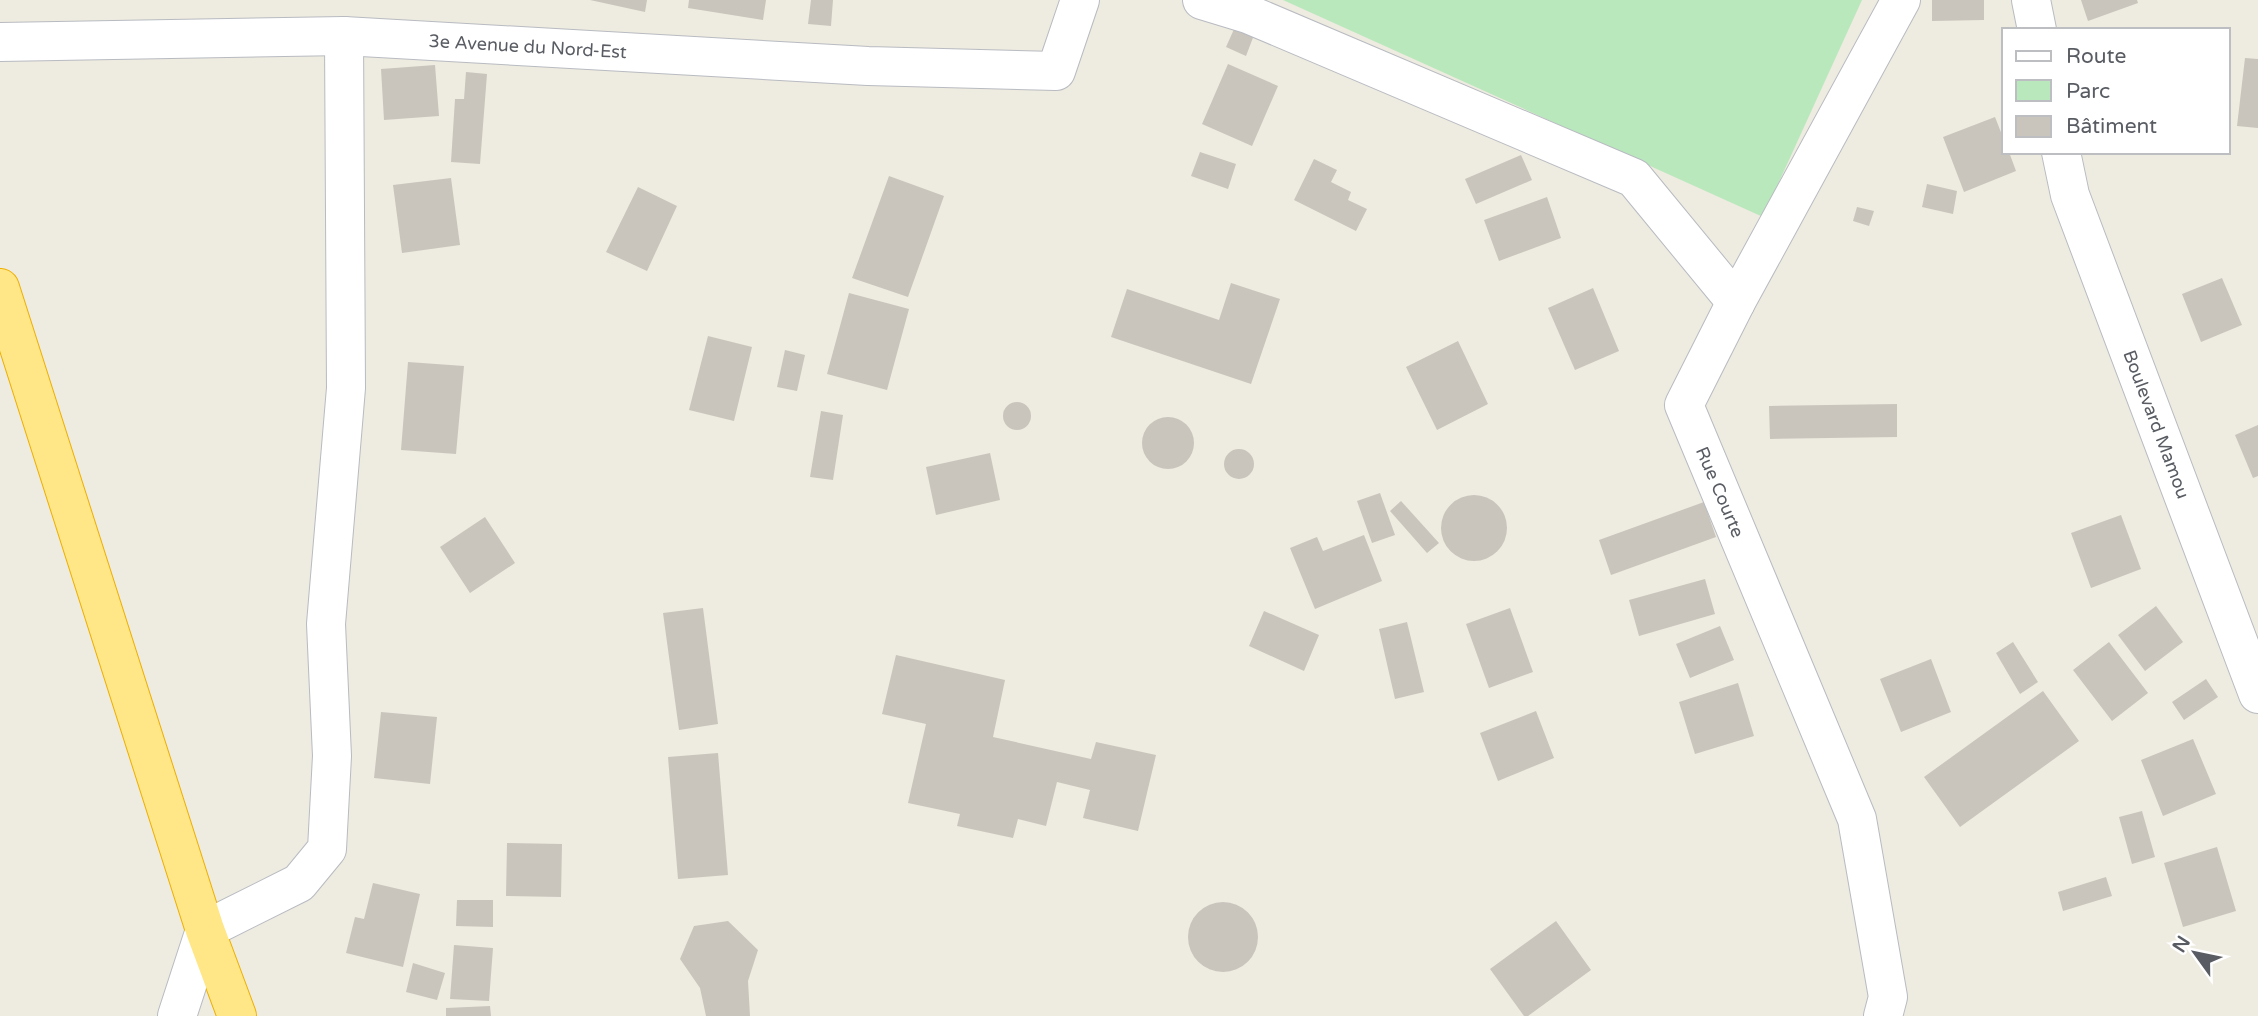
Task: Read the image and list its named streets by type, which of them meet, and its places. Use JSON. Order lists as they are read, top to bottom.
{
  "streets": {
    "street": ["3e Avenue du Nord-Est", "Boulevard Mamou", "Rue Courte"]
  },
  "legend": ["Route", "Parc", "Bâtiment"],
  "north": "top left"
}
